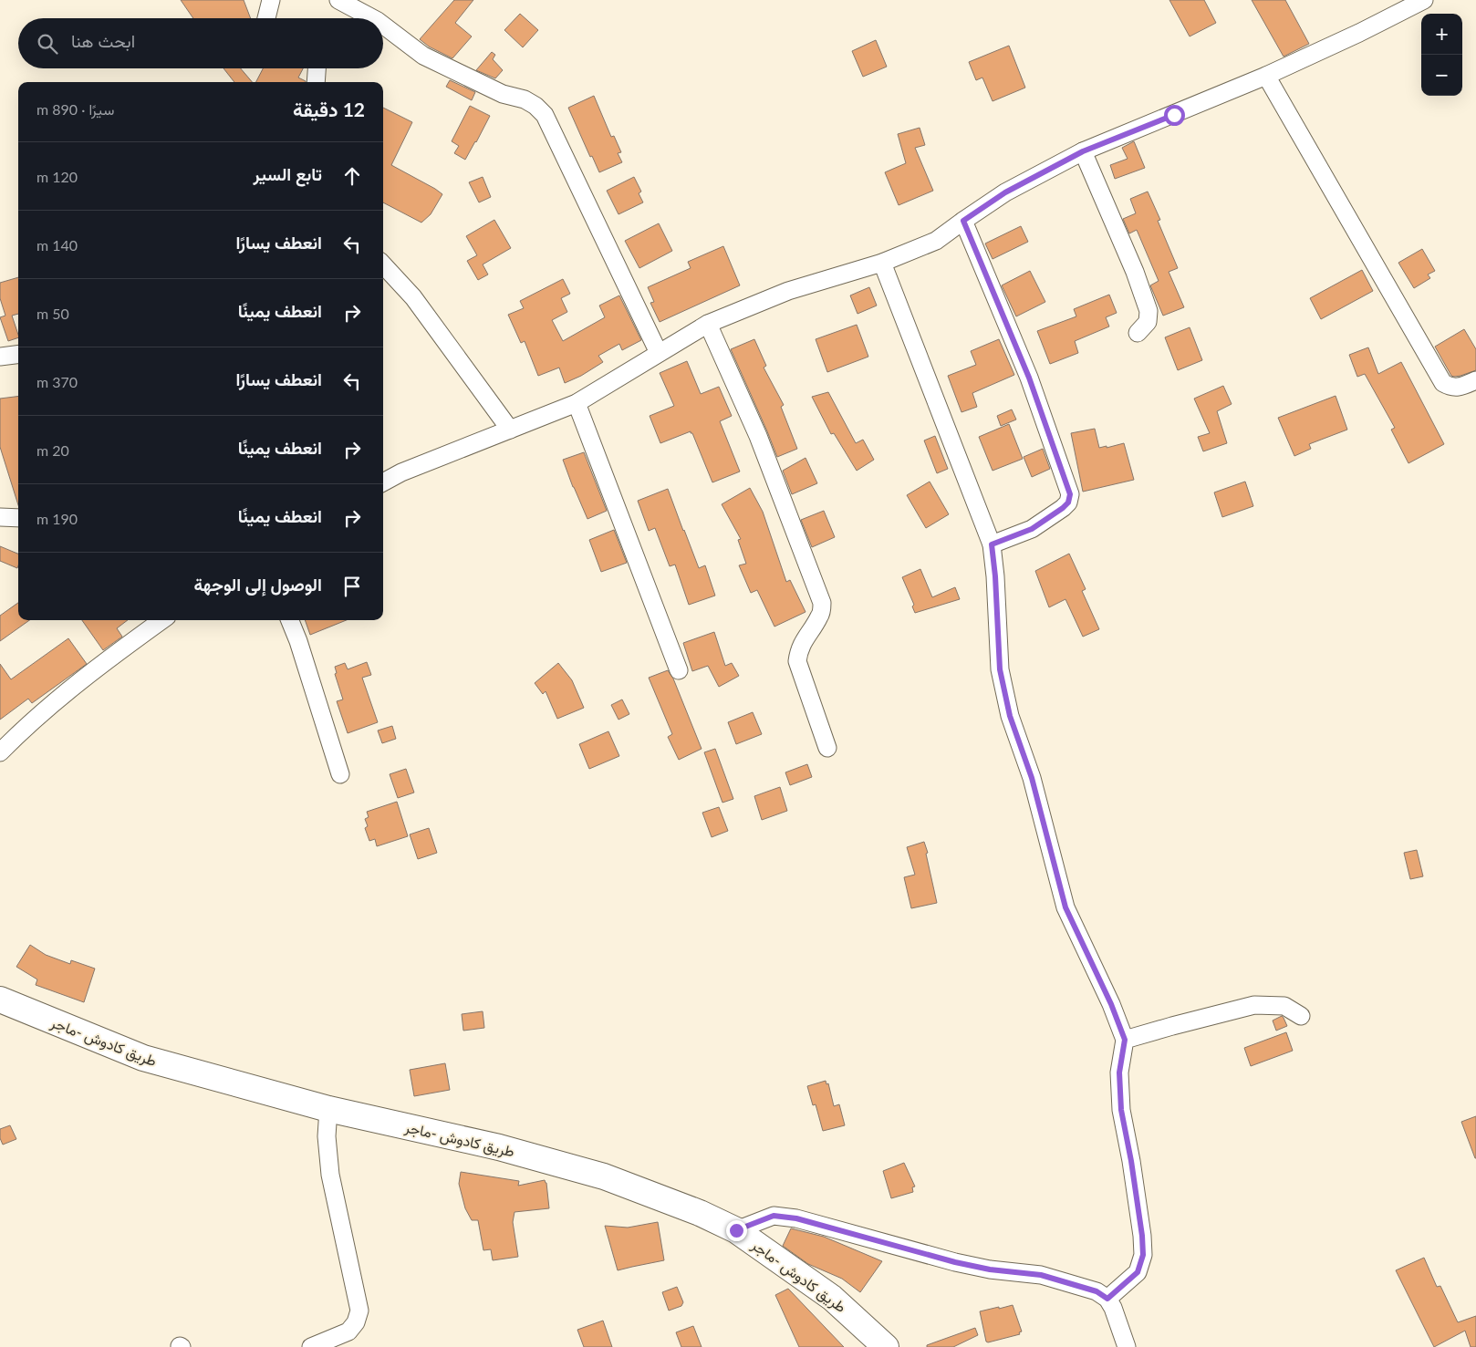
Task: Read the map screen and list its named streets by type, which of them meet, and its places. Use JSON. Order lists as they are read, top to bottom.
{
  "streets": {
    "highway": ["طريق كادوش -ماجر"]
  },
  "page": {
    "map_buttons": ["+", "−"],
    "search": "ابحث هنا",
    "heading": ["12 دقيقة", "سيرًا · 890 m"],
    "list": [
      ["تابع السير", "120 m"],
      ["انعطف يسارًا", "140 m"],
      ["انعطف يمينًا", "50 m"],
      ["انعطف يسارًا", "370 m"],
      ["انعطف يمينًا", "20 m"],
      ["انعطف يمينًا", "190 m"],
      "الوصول إلى الوجهة"
    ]
  }
}
